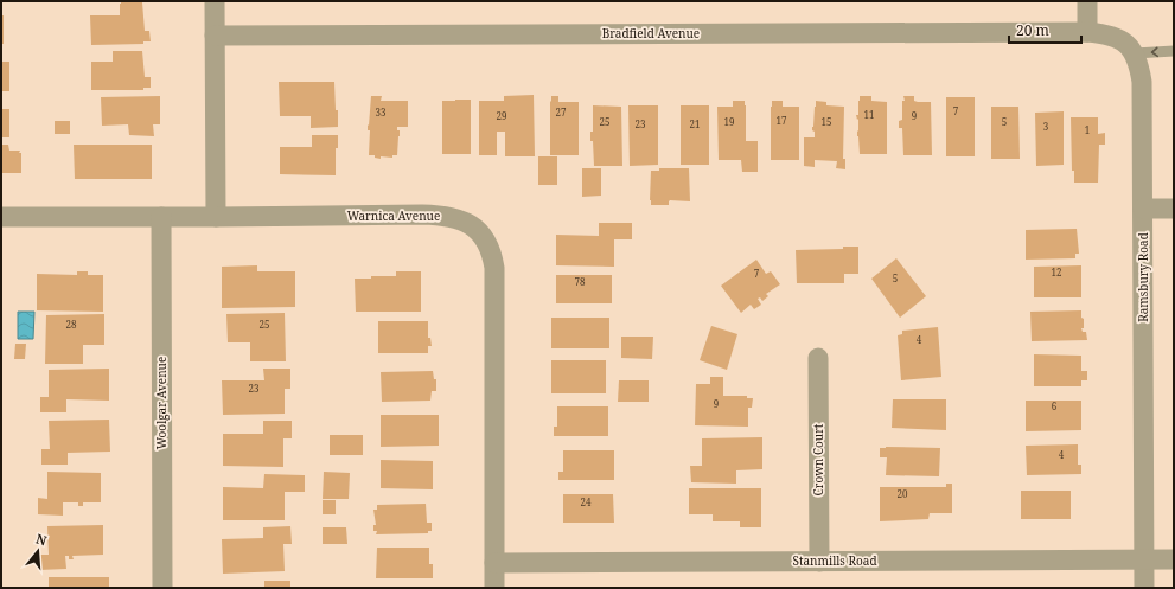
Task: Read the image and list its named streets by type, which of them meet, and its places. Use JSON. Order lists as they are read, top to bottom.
{
  "streets": {
    "street": [
      "Bradfield Avenue",
      "Warnica Avenue",
      "Ramsbury Road",
      "Woolgar Avenue",
      "Crown Court",
      "Stanmills Road"
    ]
  },
  "crossings": [
    ["Warnica Avenue", "Woolgar Avenue"],
    ["Warnica Avenue", "Stanmills Road"],
    ["Ramsbury Road", "Stanmills Road"],
    ["Crown Court", "Stanmills Road"]
  ],
  "house_numbers": [
    "7",
    "33",
    "27",
    "11",
    "29",
    "9",
    "17",
    "25",
    "19",
    "15",
    "5",
    "23",
    "21",
    "3",
    "1",
    "12",
    "7",
    "5",
    "78",
    "28",
    "25",
    "4",
    "23",
    "9",
    "6",
    "4",
    "20",
    "24"
  ],
  "scale_bar": "20 m",
  "north": "top"
}
